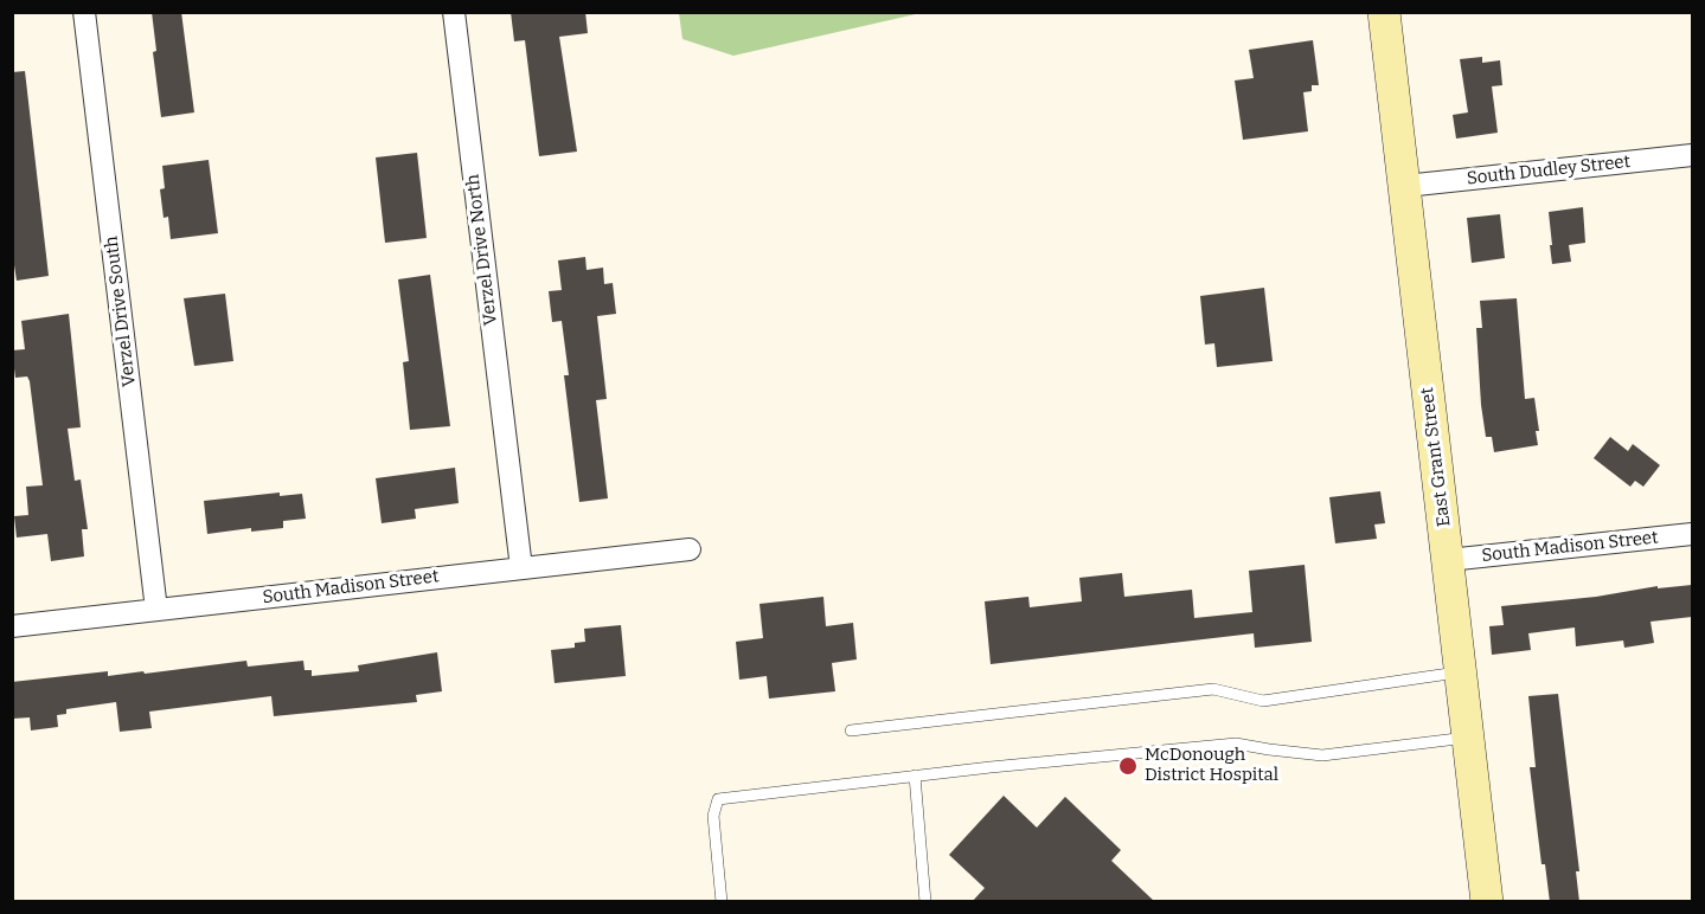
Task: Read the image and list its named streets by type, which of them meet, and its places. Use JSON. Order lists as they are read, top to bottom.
{
  "streets": {
    "main road": ["East Grant Street"],
    "street": [
      "South Dudley Street",
      "Verzel Drive North",
      "Verzel Drive South",
      "South Madison Street"
    ]
  },
  "crossings": [
    ["South Dudley Street", "East Grant Street"],
    ["Verzel Drive North", "South Madison Street"],
    ["Verzel Drive South", "South Madison Street"],
    ["East Grant Street", "South Madison Street"]
  ],
  "places": ["McDonough District Hospital"]
}
